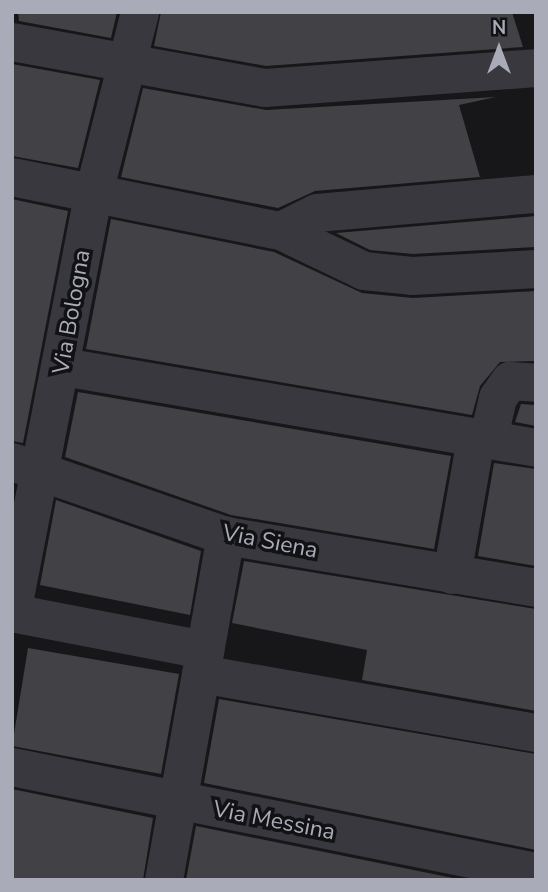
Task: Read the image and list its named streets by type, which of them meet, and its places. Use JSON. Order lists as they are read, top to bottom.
{
  "streets": {
    "street": ["Via Bologna", "Via Siena", "Via Messina"]
  },
  "crossings": [
    ["Via Bologna", "Via Siena"]
  ],
  "north": "top"
}
